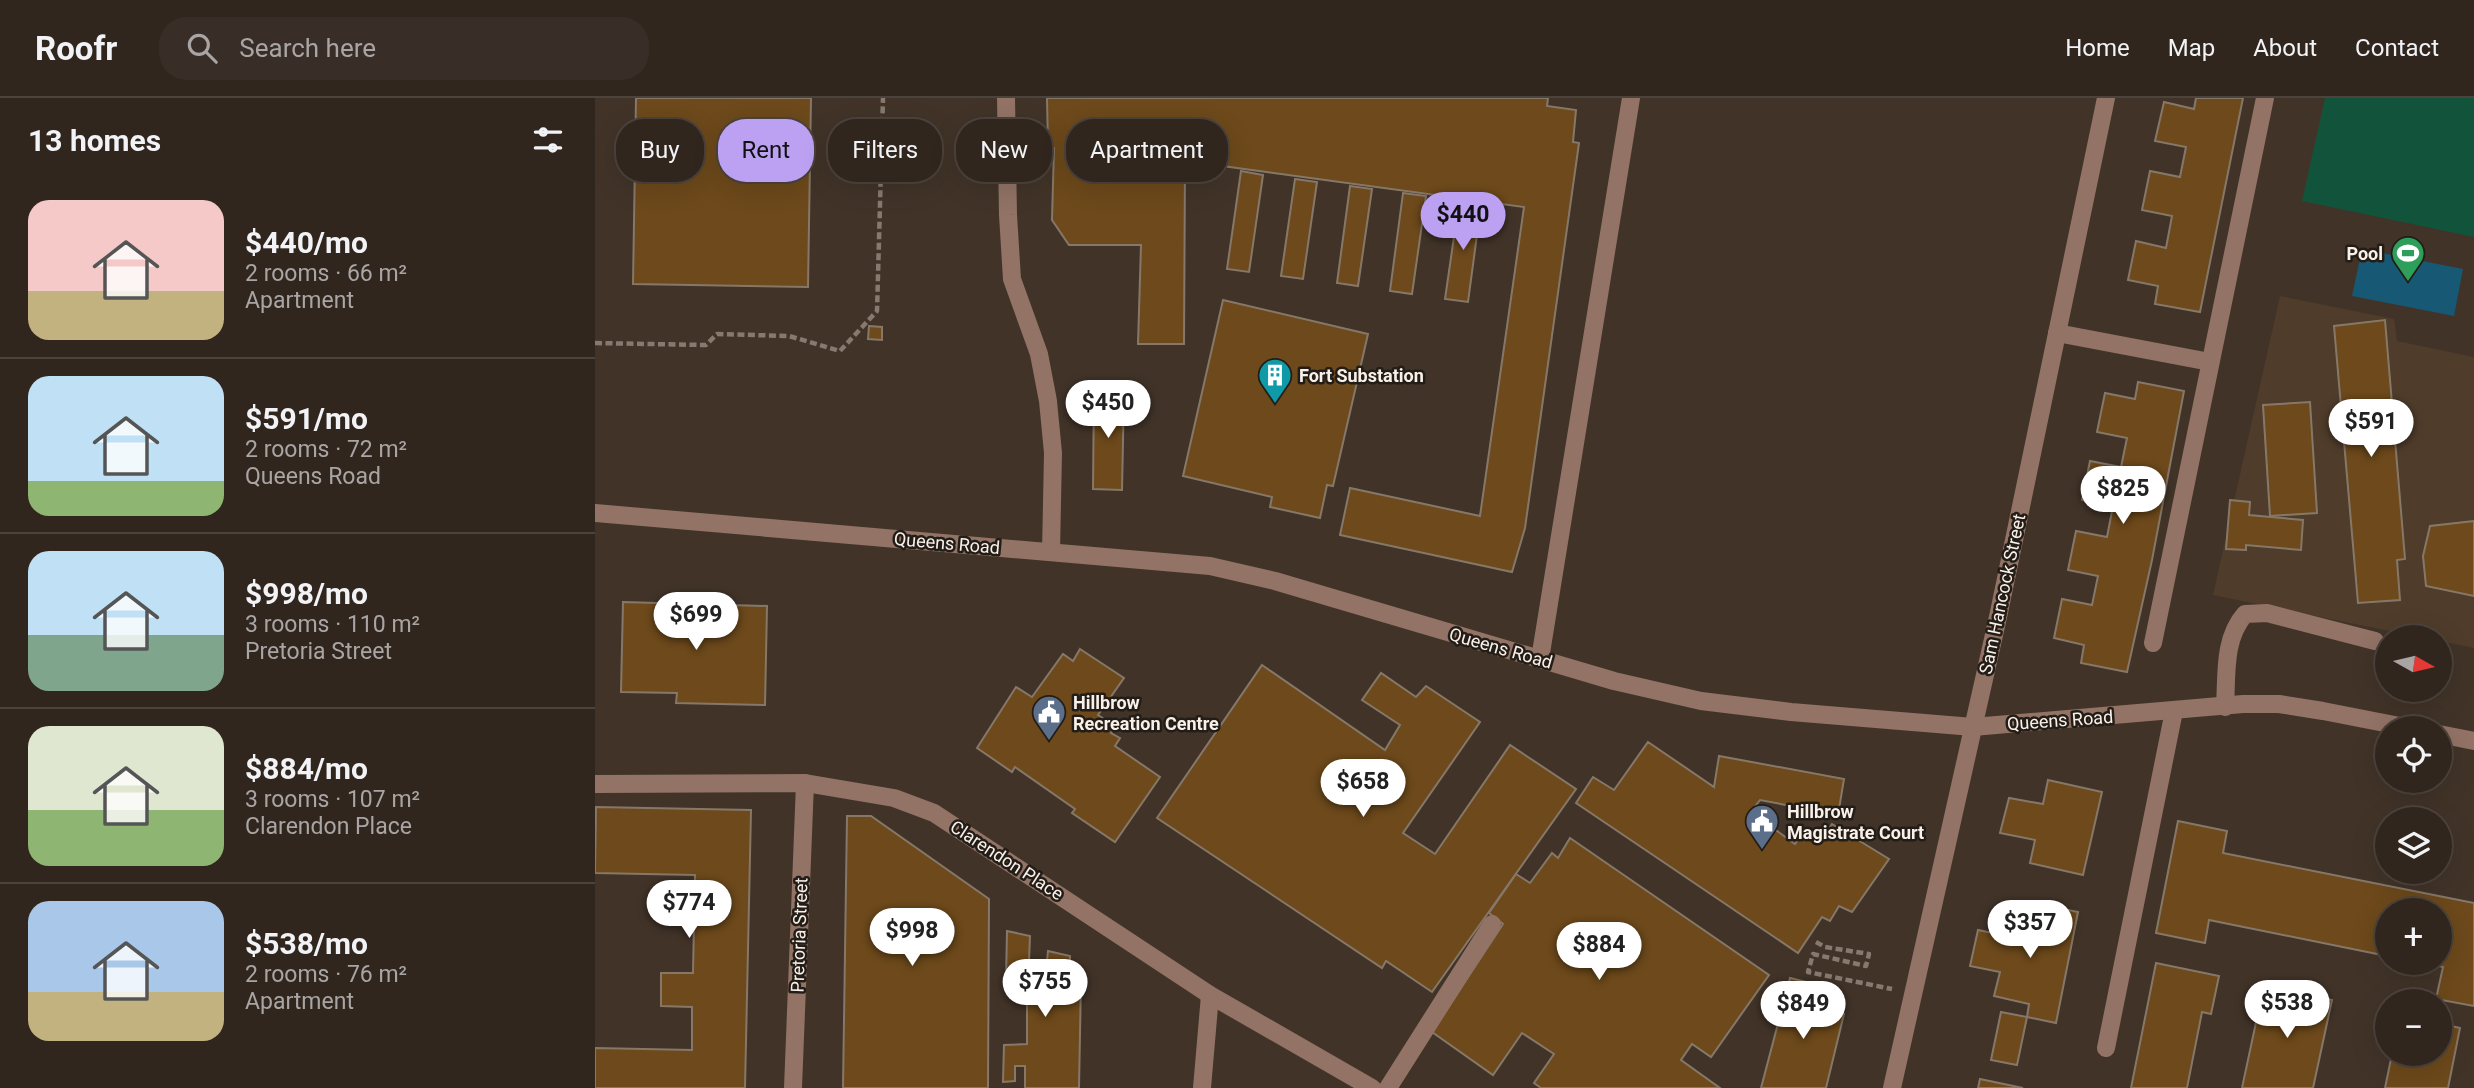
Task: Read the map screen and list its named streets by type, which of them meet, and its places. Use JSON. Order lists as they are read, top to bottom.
{
  "streets": {
    "street": [
      "Queens Road",
      "Sam Hancock Street",
      "Clarendon Place",
      "Pretoria Street"
    ]
  },
  "crossings": [
    ["Queens Road", "Sam Hancock Street"],
    ["Clarendon Place", "Pretoria Street"]
  ],
  "places": {
    "sports": ["Pool"],
    "building": ["Fort Substation"],
    "public building": ["Hillbrow Recreation Centre", "Hillbrow Magistrate Court"]
  },
  "north": "right",
  "page": {
    "header": "Roofr",
    "search": "Search here",
    "nav": [
      "Home",
      "Map",
      "About",
      "Contact"
    ],
    "heading": "13 homes",
    "chip": [
      "Buy",
      "Rent",
      "Filters",
      "New",
      "Apartment"
    ],
    "list": [
      {
        "name": "$440/mo",
        "note": "2 rooms · 66 m² · Apartment"
      },
      {
        "name": "$591/mo",
        "note": "2 rooms · 72 m² · Queens Road"
      },
      {
        "name": "$998/mo",
        "note": "3 rooms · 110 m² · Pretoria Street"
      },
      {
        "name": "$884/mo",
        "note": "3 rooms · 107 m² · Clarendon Place"
      },
      {
        "name": "$538/mo",
        "note": "2 rooms · 76 m² · Apartment"
      }
    ],
    "price": [
      "$440",
      "$450",
      "$591",
      "$825",
      "$699",
      "$658",
      "$774",
      "$357",
      "$998",
      "$884",
      "$755",
      "$538",
      "$849"
    ],
    "map_buttons": ["+", "−"]
  }
}
